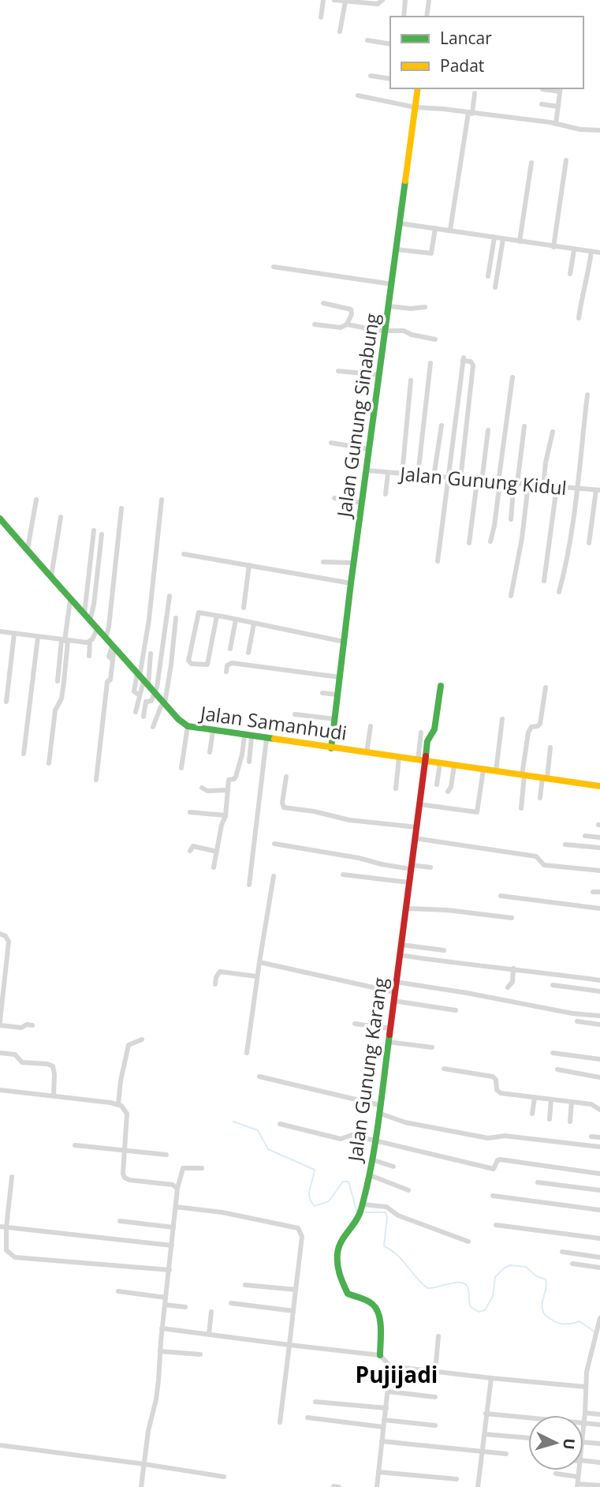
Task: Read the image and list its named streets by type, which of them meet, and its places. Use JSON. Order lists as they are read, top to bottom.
{
  "streets": {
    "street": [
      "Jalan Gunung Sinabung",
      "Jalan Gunung Kidul",
      "Jalan Samanhudi",
      "Jalan Gunung Karang"
    ]
  },
  "crossings": [
    ["Jalan Gunung Sinabung", "Jalan Gunung Kidul"],
    ["Jalan Gunung Sinabung", "Jalan Samanhudi"],
    ["Jalan Samanhudi", "Jalan Gunung Karang"]
  ],
  "districts": ["Pujijadi"],
  "legend": ["Lancar", "Padat"],
  "north": "right"
}
